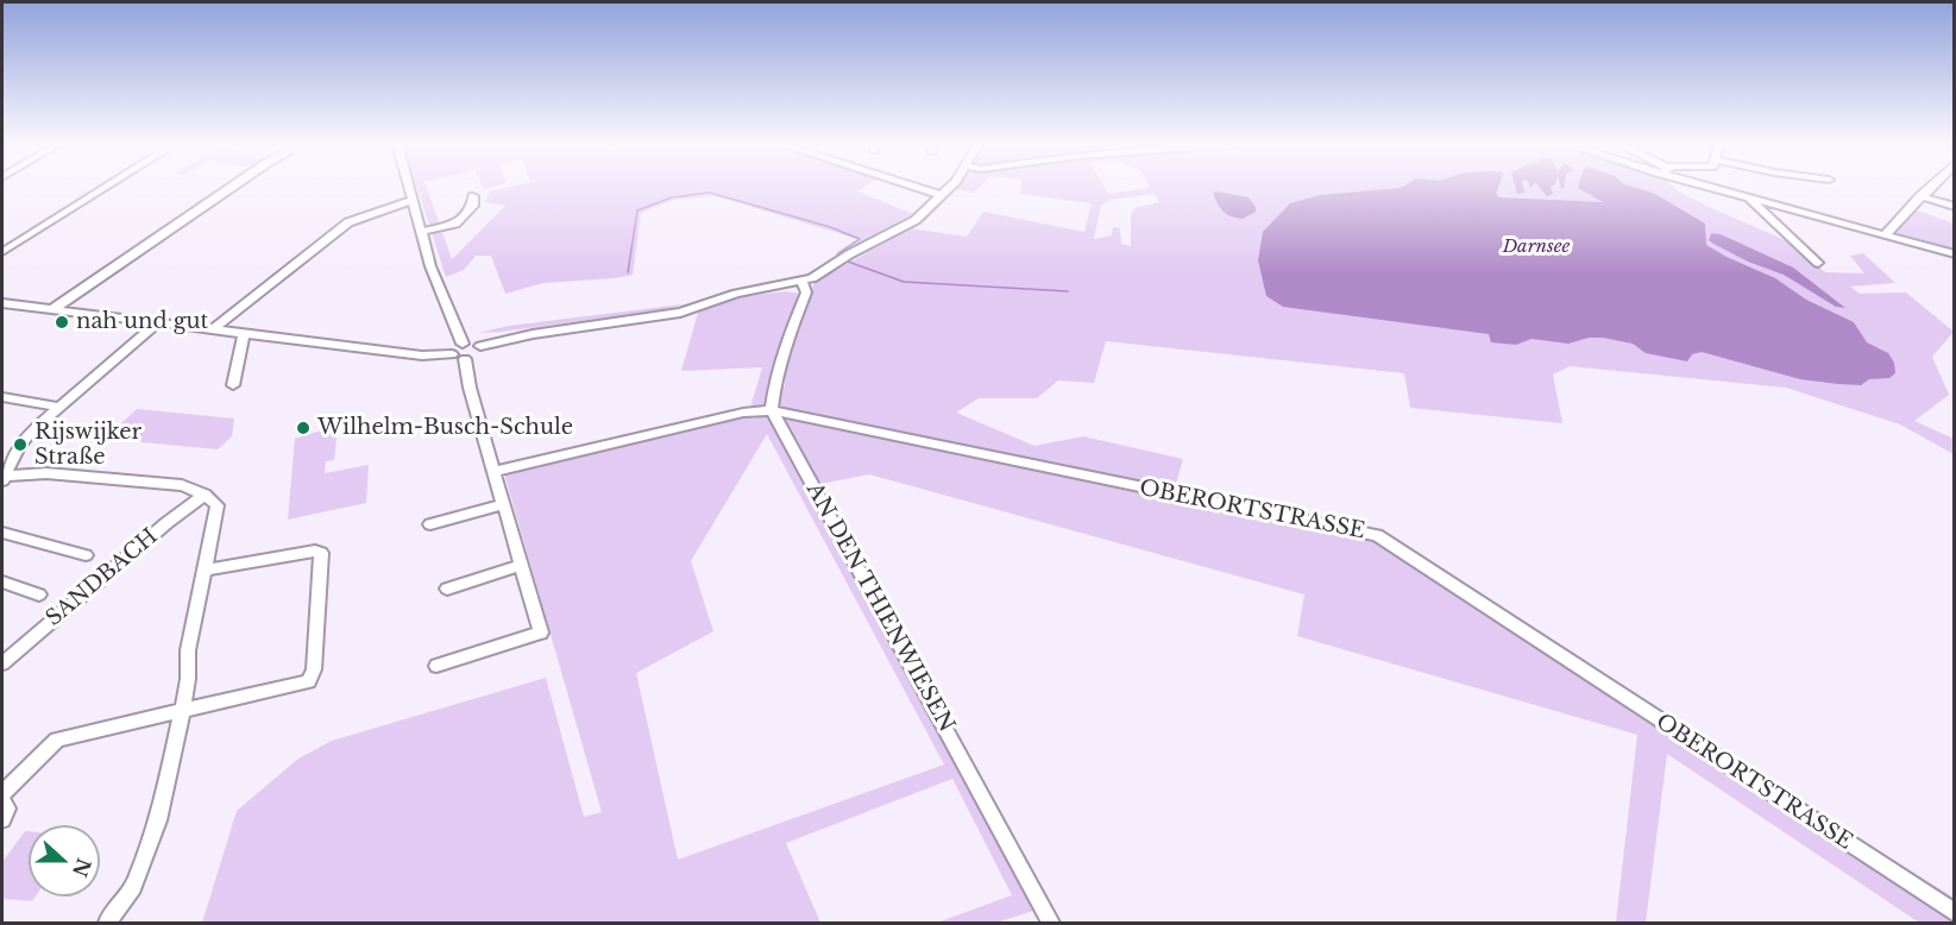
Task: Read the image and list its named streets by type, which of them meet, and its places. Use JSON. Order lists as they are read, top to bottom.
{
  "streets": {
    "street": ["OBERORTSTRASSE", "SANDBACH", "AN DEN THIENWIESEN"]
  },
  "crossings": [
    ["OBERORTSTRASSE", "AN DEN THIENWIESEN"]
  ],
  "parks": ["Darnsee"],
  "places": ["nah und gut", "Wilhelm-Busch-Schule", "Rijswijker Straße"],
  "north": "right"
}
